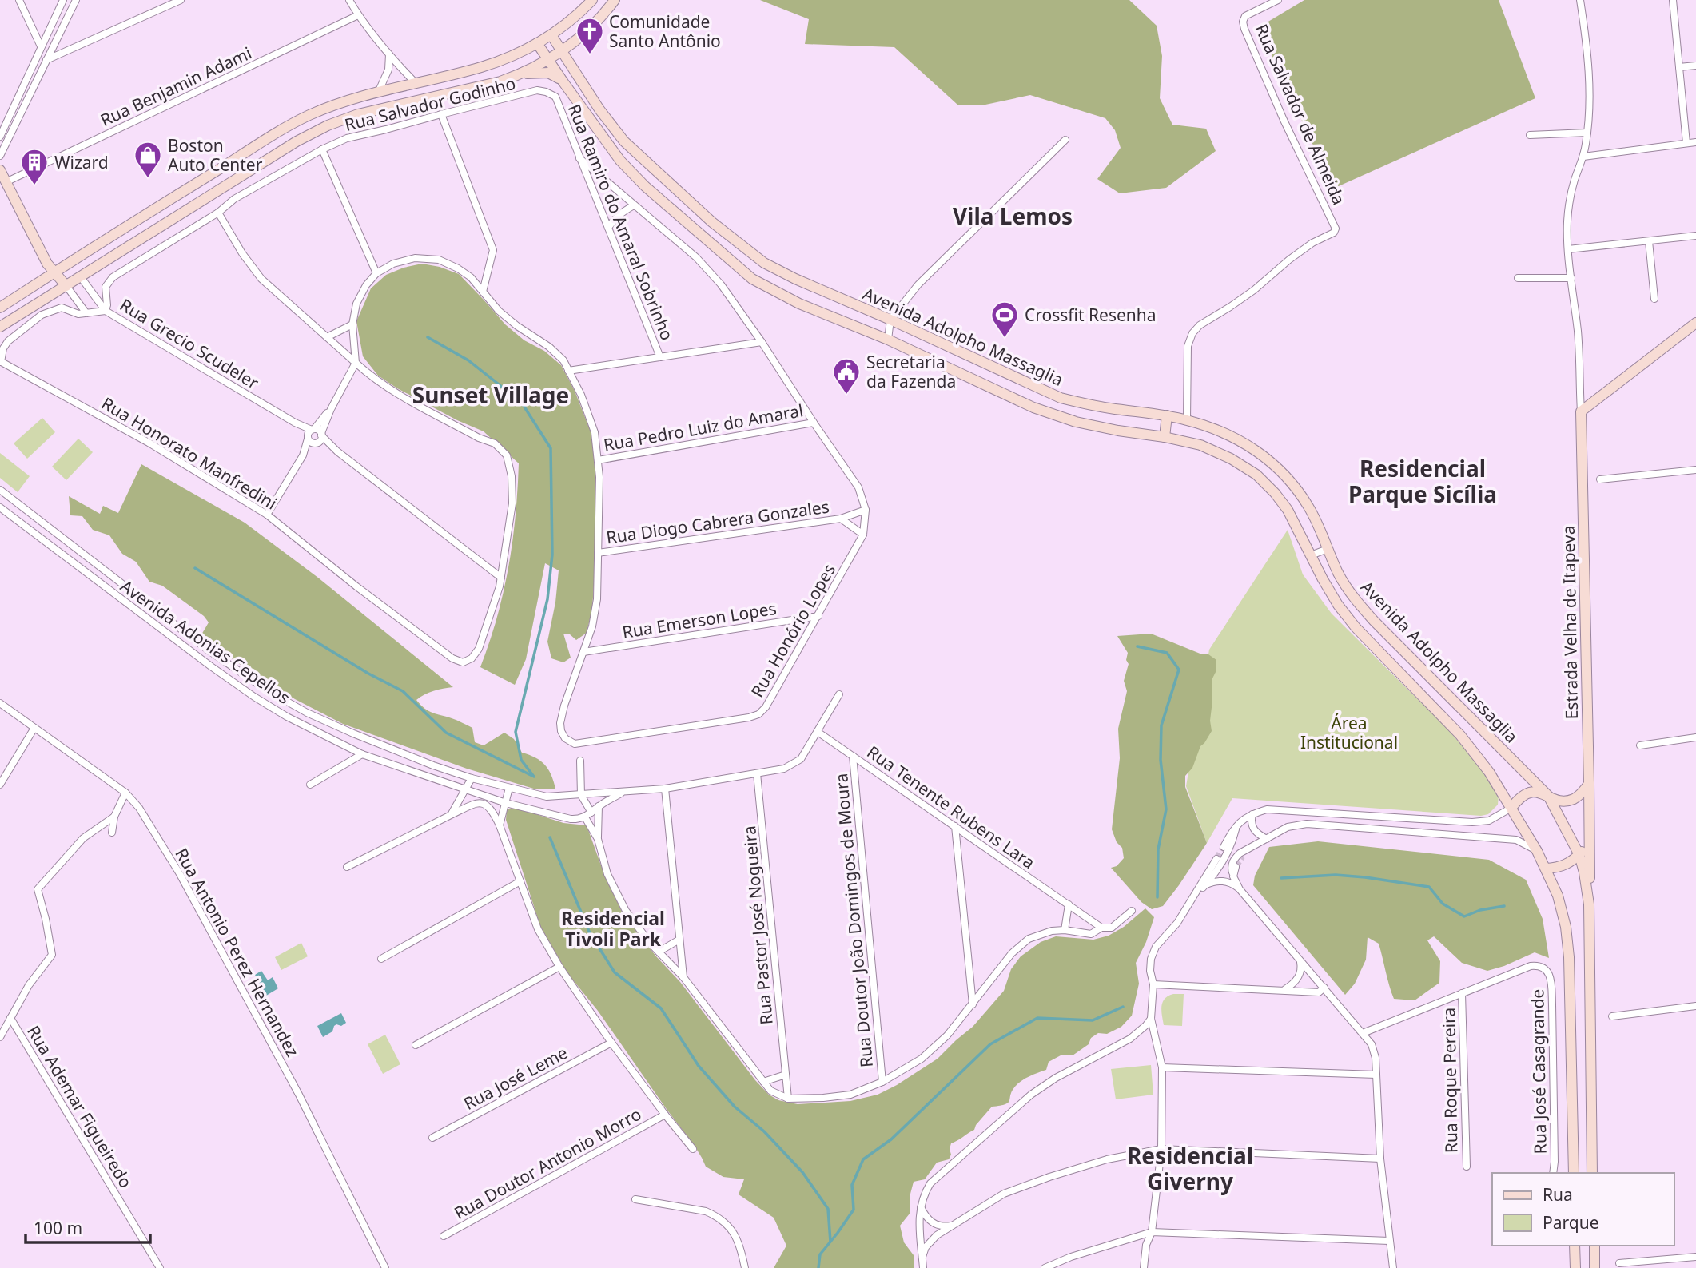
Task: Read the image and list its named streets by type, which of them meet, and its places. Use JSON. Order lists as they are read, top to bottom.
{
  "streets": {
    "main road": ["Avenida Adolpho Massaglia", "Estrada Velha de Itapeva"],
    "street": [
      "Rua Benjamin Adami",
      "Rua Salvador Godinho",
      "Rua Salvador de Almeida",
      "Rua Ramiro do Amaral Sobrinho",
      "Rua Grecio Scudeler",
      "Rua Pedro Luiz do Amaral",
      "Rua Honorato Manfredini",
      "Rua Diogo Cabrera Gonzales",
      "Rua Emerson Lopes",
      "Rua Honório Lopes",
      "Avenida Adonias Cepellos",
      "Rua Tenente Rubens Lara",
      "Rua Doutor João Domingos de Moura",
      "Rua Pastor José Nogueira",
      "Rua Antonio Perez Hernandez",
      "Rua José Casagrande",
      "Rua José Leme",
      "Rua Roque Pereira",
      "Rua Ademar Figueiredo",
      "Rua Doutor Antonio Morro"
    ]
  },
  "crossings": [
    ["Rua Salvador Godinho", "Rua Ramiro do Amaral Sobrinho"],
    ["Rua Salvador Godinho", "Rua Grecio Scudeler"],
    ["Rua Salvador de Almeida", "Avenida Adolpho Massaglia"],
    ["Avenida Adolpho Massaglia", "Estrada Velha de Itapeva"],
    ["Rua Diogo Cabrera Gonzales", "Rua Honório Lopes"],
    ["Rua Emerson Lopes", "Rua Honório Lopes"],
    ["Avenida Adonias Cepellos", "Rua Tenente Rubens Lara"],
    ["Avenida Adonias Cepellos", "Rua Pastor José Nogueira"],
    ["Rua Tenente Rubens Lara", "Rua Doutor João Domingos de Moura"],
    ["Rua José Casagrande", "Rua Roque Pereira"]
  ],
  "districts": [
    "Vila Lemos",
    "Sunset Village",
    "Residencial Parque Sicília",
    "Residencial Tivoli Park",
    "Residencial Giverny"
  ],
  "parks": ["Área Institucional"],
  "places": {
    "church": ["Comunidade Santo Antônio"],
    "shop": ["Boston Auto Center"],
    "building": ["Wizard"],
    "sports": ["Crossfit Resenha"],
    "public building": ["Secretaria da Fazenda"]
  },
  "legend": ["Rua", "Parque"],
  "scale_bar": "100 m"
}
